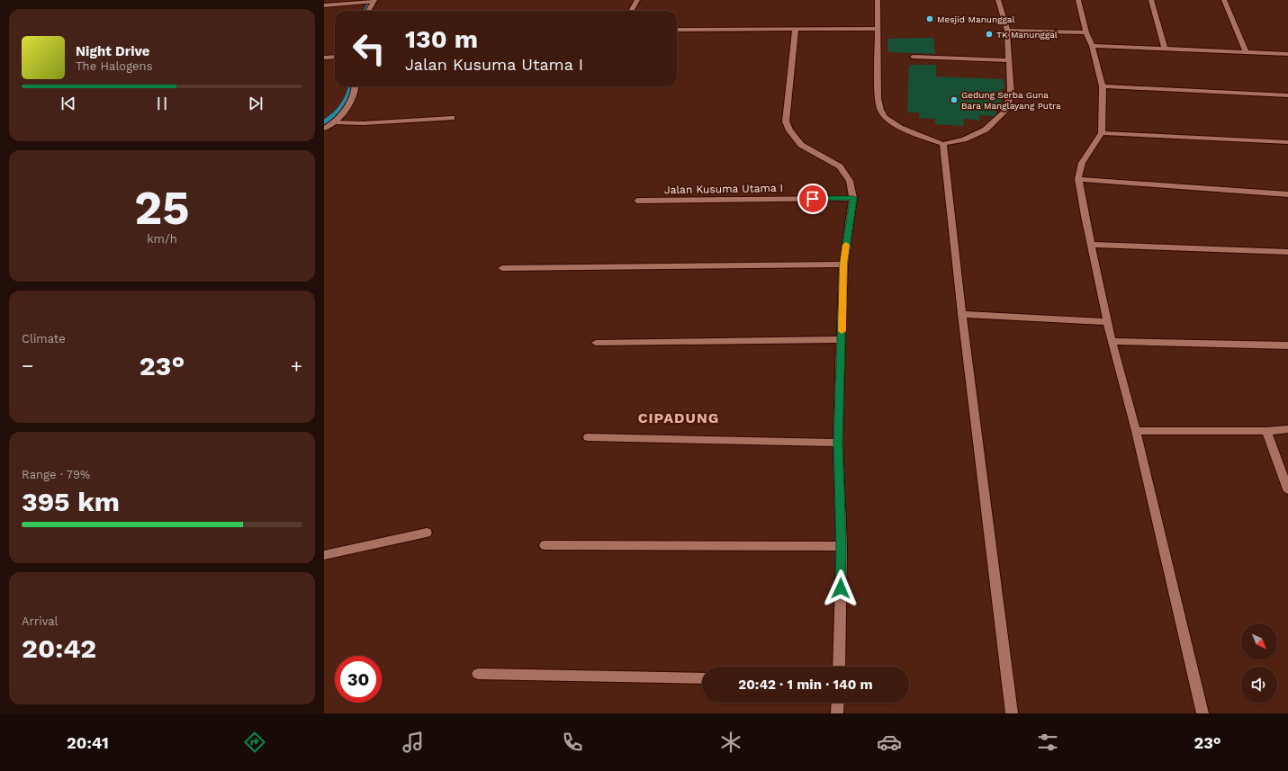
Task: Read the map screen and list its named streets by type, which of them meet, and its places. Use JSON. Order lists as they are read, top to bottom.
{
  "streets": {
    "street": ["Jalan Kusuma Utama I"]
  },
  "districts": ["CIPADUNG"],
  "places": ["Mesjid Manunggal", "TK Manunggal", "Gedung Serba Guna Bara Manglayang Putra"],
  "north": "bottom right",
  "page": {
    "turn": ["130 m", "Jalan Kusuma Utama I"],
    "song": ["Night Drive", "The Halogens"],
    "tile": [
      ["25", "km/h"],
      "Climate",
      ["Range · 79%", "395 km"],
      ["Arrival", "20:42"]
    ],
    "heat": ["−", "23°", "+"],
    "limit": "30",
    "trip": "20:42 · 1 min · 140 m",
    "tabs": ["20:41", "23°"]
  }
}
